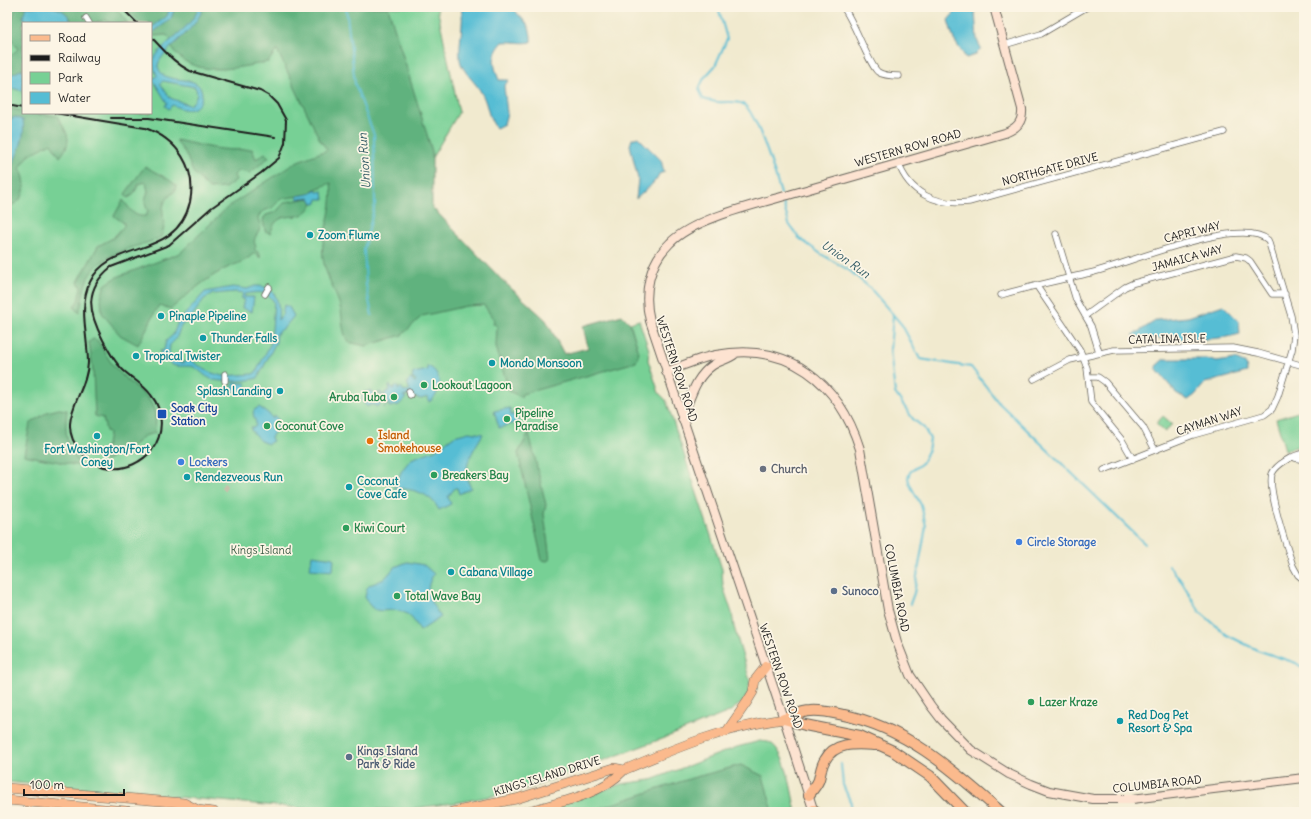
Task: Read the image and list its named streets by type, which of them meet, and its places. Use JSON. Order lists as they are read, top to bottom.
{
  "streets": {
    "main road": ["KINGS ISLAND DRIVE"],
    "street": [
      "WESTERN ROW ROAD",
      "NORTHGATE DRIVE",
      "CAPRI WAY",
      "JAMAICA WAY",
      "CATALINA ISLE",
      "CAYMAN WAY",
      "COLUMBIA ROAD"
    ]
  },
  "crossings": [
    ["WESTERN ROW ROAD", "NORTHGATE DRIVE"],
    ["WESTERN ROW ROAD", "COLUMBIA ROAD"],
    ["WESTERN ROW ROAD", "KINGS ISLAND DRIVE"],
    ["CAPRI WAY", "JAMAICA WAY"],
    ["CAPRI WAY", "CATALINA ISLE"],
    ["CAPRI WAY", "CAYMAN WAY"],
    ["CATALINA ISLE", "CAYMAN WAY"]
  ],
  "water": ["Union Run"],
  "parks": ["Kings Island"],
  "places": {
    "other": [
      "Zoom Flume",
      "Pinaple Pipeline",
      "Thunder Falls",
      "Tropical Twister",
      "Mondo Monsoon",
      "Lookout Lagoon",
      "Splash Landing",
      "Aruba Tuba",
      "Pipeline Paradise",
      "Coconut Cove",
      "Fort Washington/Fort Coney",
      "Island Smokehouse",
      "Lockers",
      "Church",
      "Breakers Bay",
      "Rendezveous Run",
      "Coconut Cove Cafe",
      "Kiwi Court",
      "Circle Storage",
      "Cabana Village",
      "Sunoco",
      "Total Wave Bay",
      "Lazer Kraze",
      "Red Dog Pet Resort & Spa",
      "Kings Island Park & Ride"
    ],
    "transit": ["Soak City Station"]
  },
  "legend": [
    "Road",
    "Railway",
    "Park",
    "Water"
  ],
  "scale_bar": "100 m"
}
